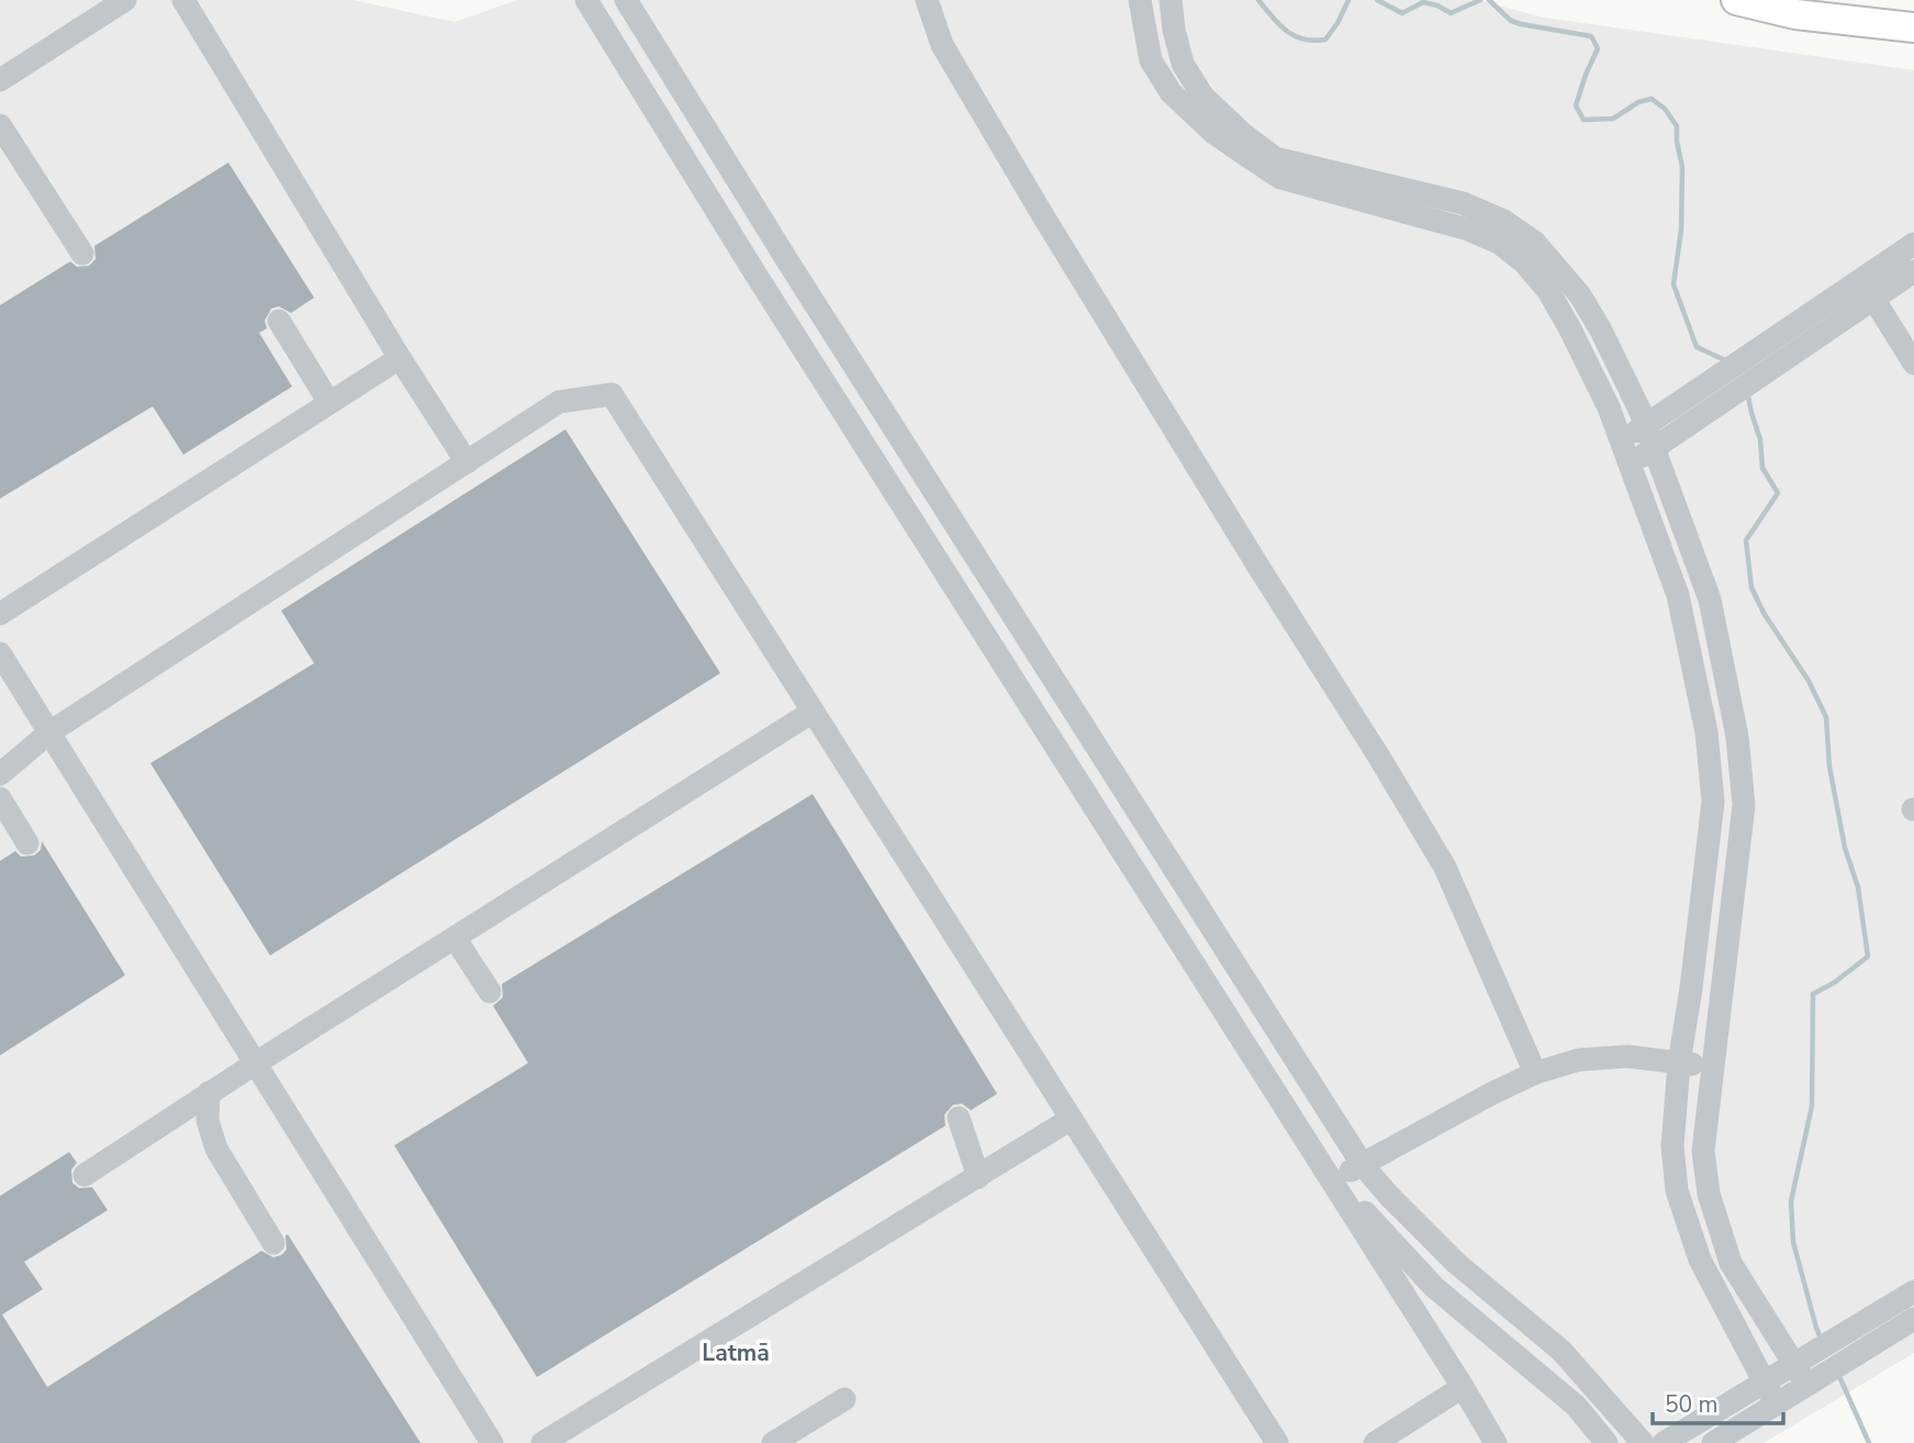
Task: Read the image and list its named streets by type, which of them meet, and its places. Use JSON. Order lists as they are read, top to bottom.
{
  "districts": ["Latmā"],
  "scale_bar": "50 m"
}
